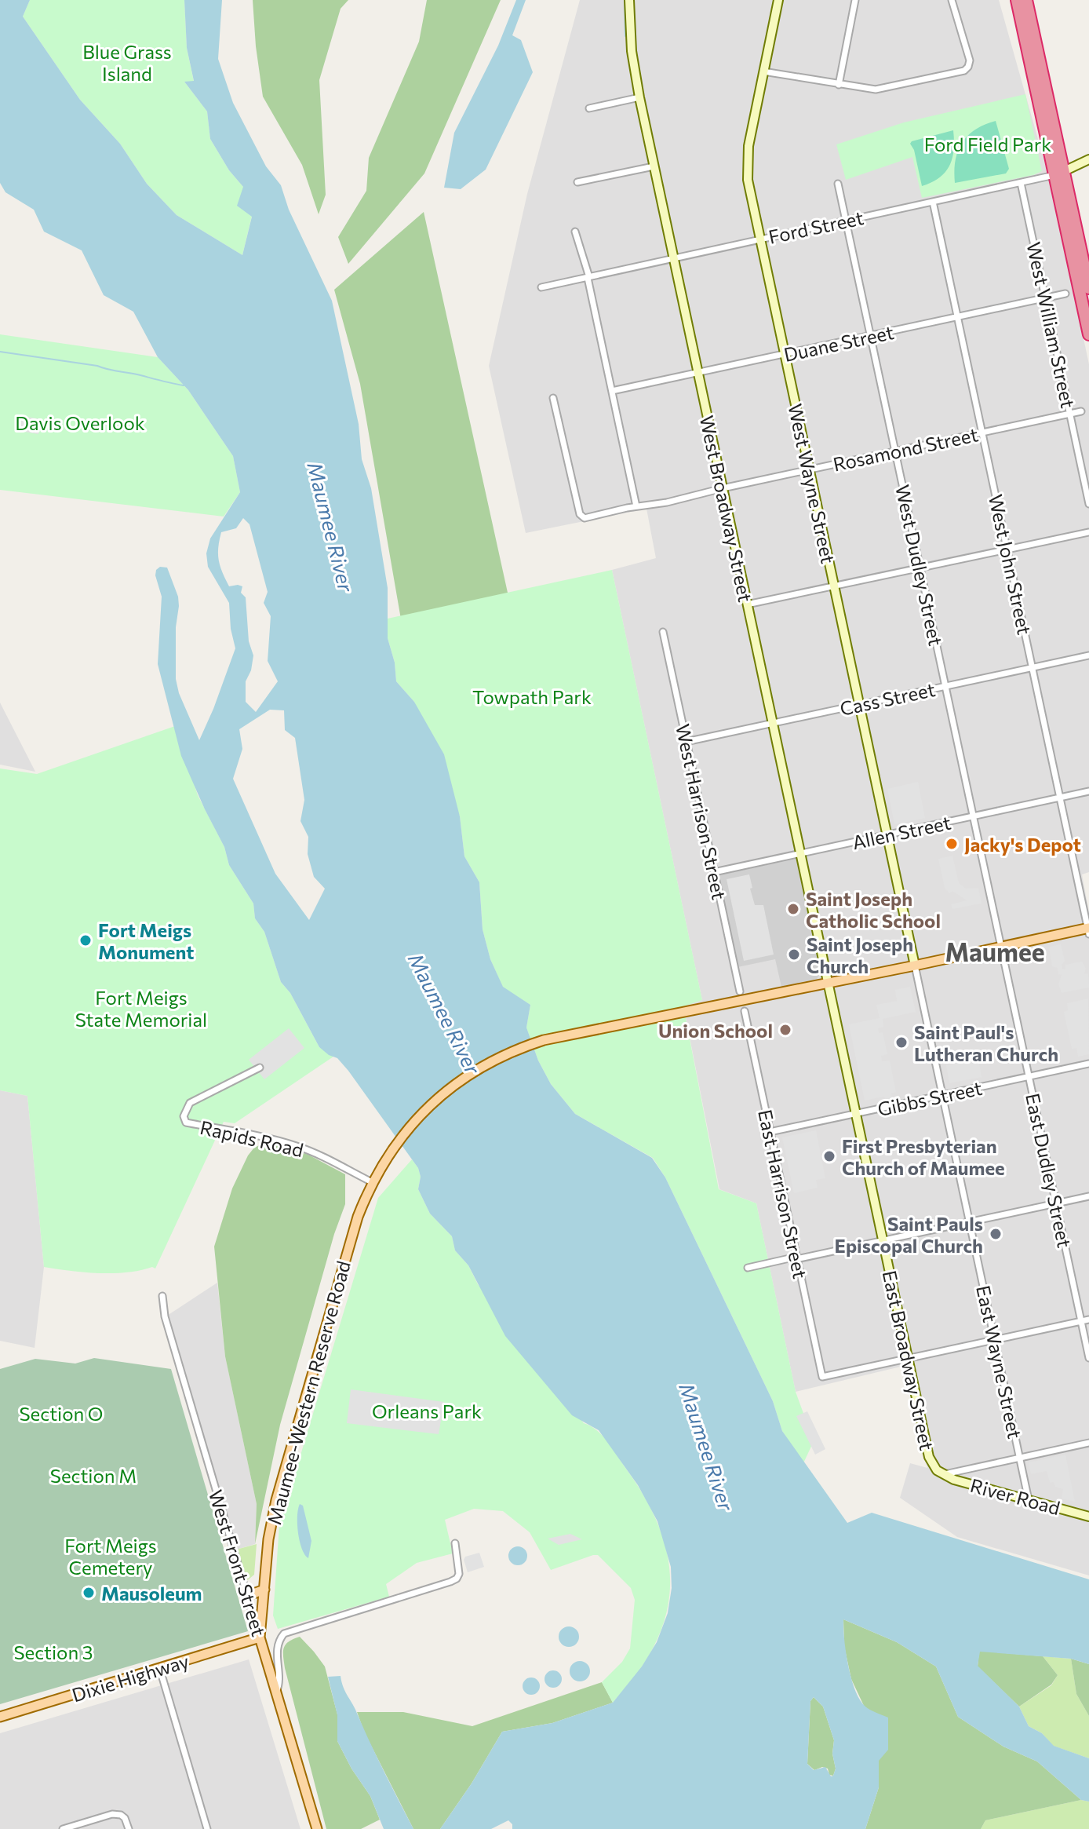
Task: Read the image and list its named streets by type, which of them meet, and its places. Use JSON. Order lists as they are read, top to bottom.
{
  "streets": {
    "main road": ["Maumee-Western Reserve Road", "West Front Street", "Dixie Highway"],
    "street": [
      "Ford Street",
      "West William Street",
      "Duane Street",
      "Rosamond Street",
      "West Wayne Street",
      "West Broadway Street",
      "West John Street",
      "West Dudley Street",
      "Cass Street",
      "West Harrison Street",
      "Allen Street",
      "Gibbs Street",
      "Rapids Road",
      "East Dudley Street",
      "East Harrison Street",
      "East Broadway Street",
      "East Wayne Street",
      "River Road"
    ]
  },
  "crossings": [
    ["Ford Street", "West William Street"],
    ["Ford Street", "West Wayne Street"],
    ["Ford Street", "West Broadway Street"],
    ["Ford Street", "West John Street"],
    ["Ford Street", "West Dudley Street"],
    ["West William Street", "Duane Street"],
    ["West William Street", "Rosamond Street"],
    ["Duane Street", "West Wayne Street"],
    ["Duane Street", "West Broadway Street"],
    ["Duane Street", "West John Street"],
    ["Duane Street", "West Dudley Street"],
    ["Rosamond Street", "West Wayne Street"],
    ["Rosamond Street", "West Broadway Street"],
    ["Rosamond Street", "West John Street"],
    ["Rosamond Street", "West Dudley Street"],
    ["West Wayne Street", "Cass Street"],
    ["West Wayne Street", "Allen Street"],
    ["West Wayne Street", "East Wayne Street"],
    ["West Wayne Street", "Maumee-Western Reserve Road"],
    ["West Broadway Street", "Cass Street"],
    ["West Broadway Street", "Allen Street"],
    ["West Broadway Street", "East Broadway Street"],
    ["West Broadway Street", "Maumee-Western Reserve Road"],
    ["West John Street", "Cass Street"],
    ["West John Street", "Allen Street"],
    ["West John Street", "Maumee-Western Reserve Road"],
    ["West Dudley Street", "Cass Street"],
    ["West Dudley Street", "Allen Street"],
    ["West Dudley Street", "East Dudley Street"],
    ["West Dudley Street", "Maumee-Western Reserve Road"],
    ["Cass Street", "West Harrison Street"],
    ["West Harrison Street", "Allen Street"],
    ["Gibbs Street", "East Dudley Street"],
    ["Gibbs Street", "East Harrison Street"],
    ["Gibbs Street", "East Broadway Street"],
    ["Gibbs Street", "East Wayne Street"],
    ["Rapids Road", "Maumee-Western Reserve Road"],
    ["East Dudley Street", "Maumee-Western Reserve Road"],
    ["East Harrison Street", "East Broadway Street"],
    ["East Broadway Street", "Maumee-Western Reserve Road"],
    ["East Broadway Street", "River Road"],
    ["East Wayne Street", "Maumee-Western Reserve Road"],
    ["East Wayne Street", "River Road"],
    ["Maumee-Western Reserve Road", "West Front Street"],
    ["Maumee-Western Reserve Road", "Dixie Highway"],
    ["West Front Street", "Dixie Highway"]
  ],
  "districts": ["Maumee"],
  "water": ["Maumee River"],
  "parks": [
    "Blue Grass Island",
    "Ford Field Park",
    "Davis Overlook",
    "Towpath Park",
    "Fort Meigs State Memorial",
    "Orleans Park",
    "Section O",
    "Section M",
    "Fort Meigs Cemetery",
    "Section 3"
  ],
  "places": [
    "Jacky's Depot",
    "Saint Joseph Catholic School",
    "Fort Meigs Monument",
    "Saint Joseph Church",
    "Union School",
    "Saint Paul's Lutheran Church",
    "First Presbyterian Church of Maumee",
    "Saint Pauls Episcopal Church",
    "Mausoleum"
  ]
}
